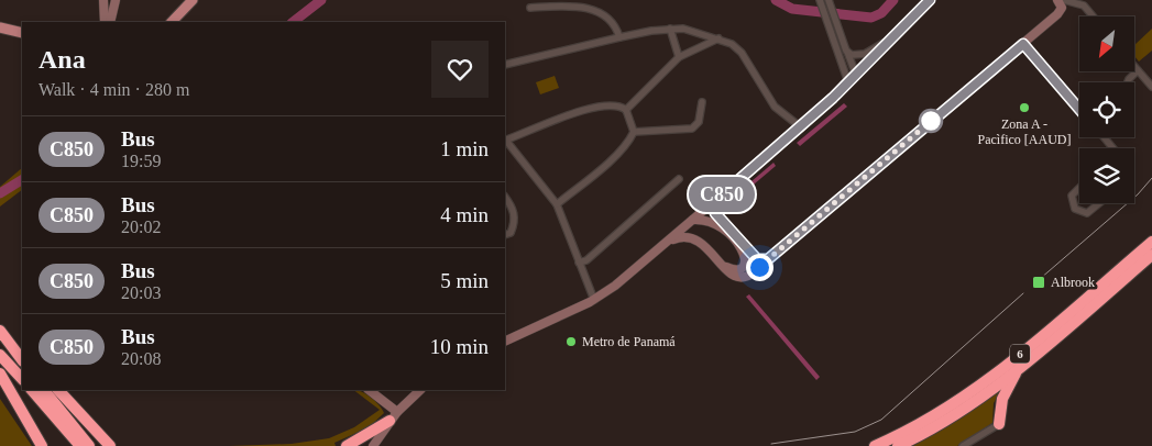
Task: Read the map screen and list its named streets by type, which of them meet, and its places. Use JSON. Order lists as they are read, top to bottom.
{
  "streets": {
    "highway": ["6"]
  },
  "places": {
    "other": ["Zona A - Pacìfico [AAUD]", "Metro de Panamá"],
    "transit": ["Albrook"]
  },
  "lines": ["bus line C850"],
  "north": "bottom left",
  "page": {
    "on_map": "C850",
    "heading": ["Ana", "Walk · 4 min · 280 m"],
    "list": [
      {
        "mark": "C850",
        "name": "Bus",
        "note": "19:59",
        "value": "1 min"
      },
      {
        "mark": "C850",
        "name": "Bus",
        "note": "20:02",
        "value": "4 min"
      },
      {
        "mark": "C850",
        "name": "Bus",
        "note": "20:03",
        "value": "5 min"
      },
      {
        "mark": "C850",
        "name": "Bus",
        "note": "20:08",
        "value": "10 min"
      }
    ]
  }
}
